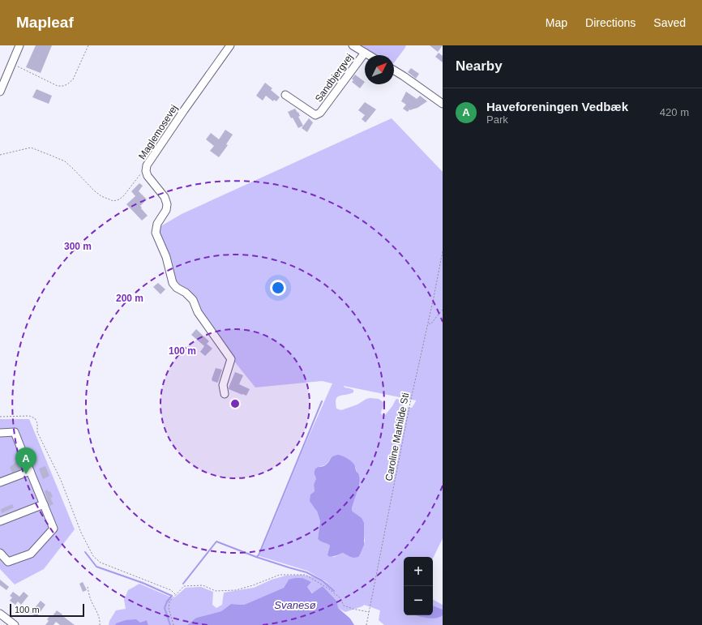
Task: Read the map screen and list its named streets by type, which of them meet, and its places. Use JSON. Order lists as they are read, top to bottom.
{
  "streets": {
    "street": ["Sandbjergvej", "Maglemosevej"],
    "path": ["Caroline Mathilde Sti"]
  },
  "water": ["Svanesø"],
  "scale_bar": "100 m",
  "north": "top right",
  "page": {
    "header": "Mapleaf",
    "nav": ["Map", "Directions", "Saved"],
    "heading": "Nearby",
    "list": [
      {
        "mark": "A",
        "name": "Haveforeningen Vedbæk",
        "note": "Park",
        "value": "420 m"
      }
    ],
    "pins": "A",
    "map_buttons": ["+", "−"],
    "scale": "100 m"
  },
  "rings": ["300 m", "200 m", "100 m"]
}
